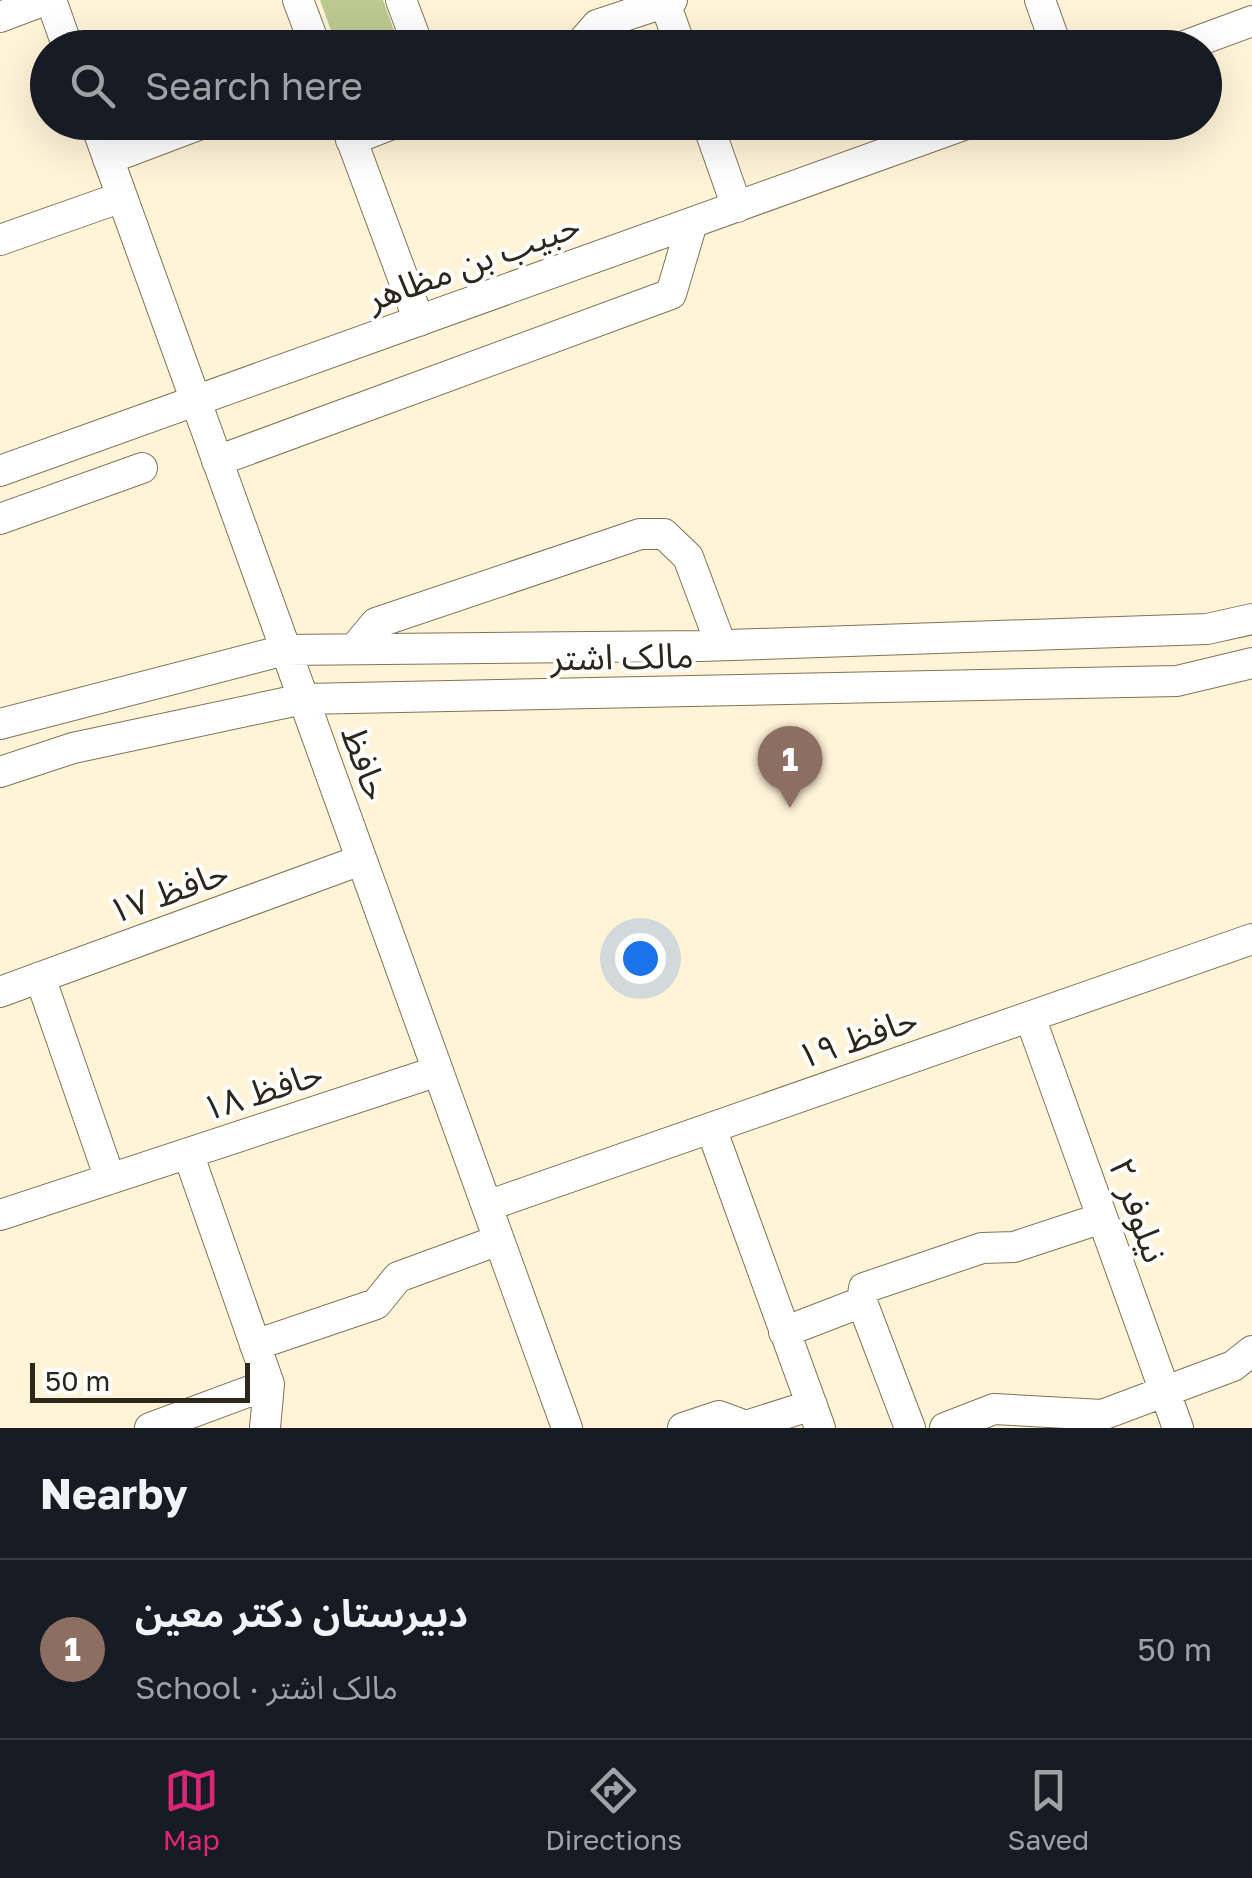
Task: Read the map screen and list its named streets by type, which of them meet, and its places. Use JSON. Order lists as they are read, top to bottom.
{
  "streets": {
    "street": [
      "حبیب بن مظاهر",
      "مالک اشتر",
      "حافظ",
      "حافظ ۱۷",
      "حافظ ۱۹",
      "حافظ ۱۸",
      "نیلوفر ۲"
    ]
  },
  "crossings": [
    ["حبیب بن مظاهر", "حافظ"],
    ["مالک اشتر", "حافظ"],
    ["حافظ", "حافظ ۱۷"],
    ["حافظ", "حافظ ۱۹"],
    ["حافظ", "حافظ ۱۸"],
    ["حافظ ۱۹", "نیلوفر ۲"]
  ],
  "scale_bar": "50 m",
  "page": {
    "search": "Search here",
    "pins": "1",
    "scale": "50 m",
    "heading": "Nearby",
    "list": [
      {
        "mark": "1",
        "name": "دبیرستان دکتر معین",
        "note": "School · مالک اشتر",
        "value": "50 m"
      }
    ],
    "nav": ["Map", "Directions", "Saved"]
  }
}
